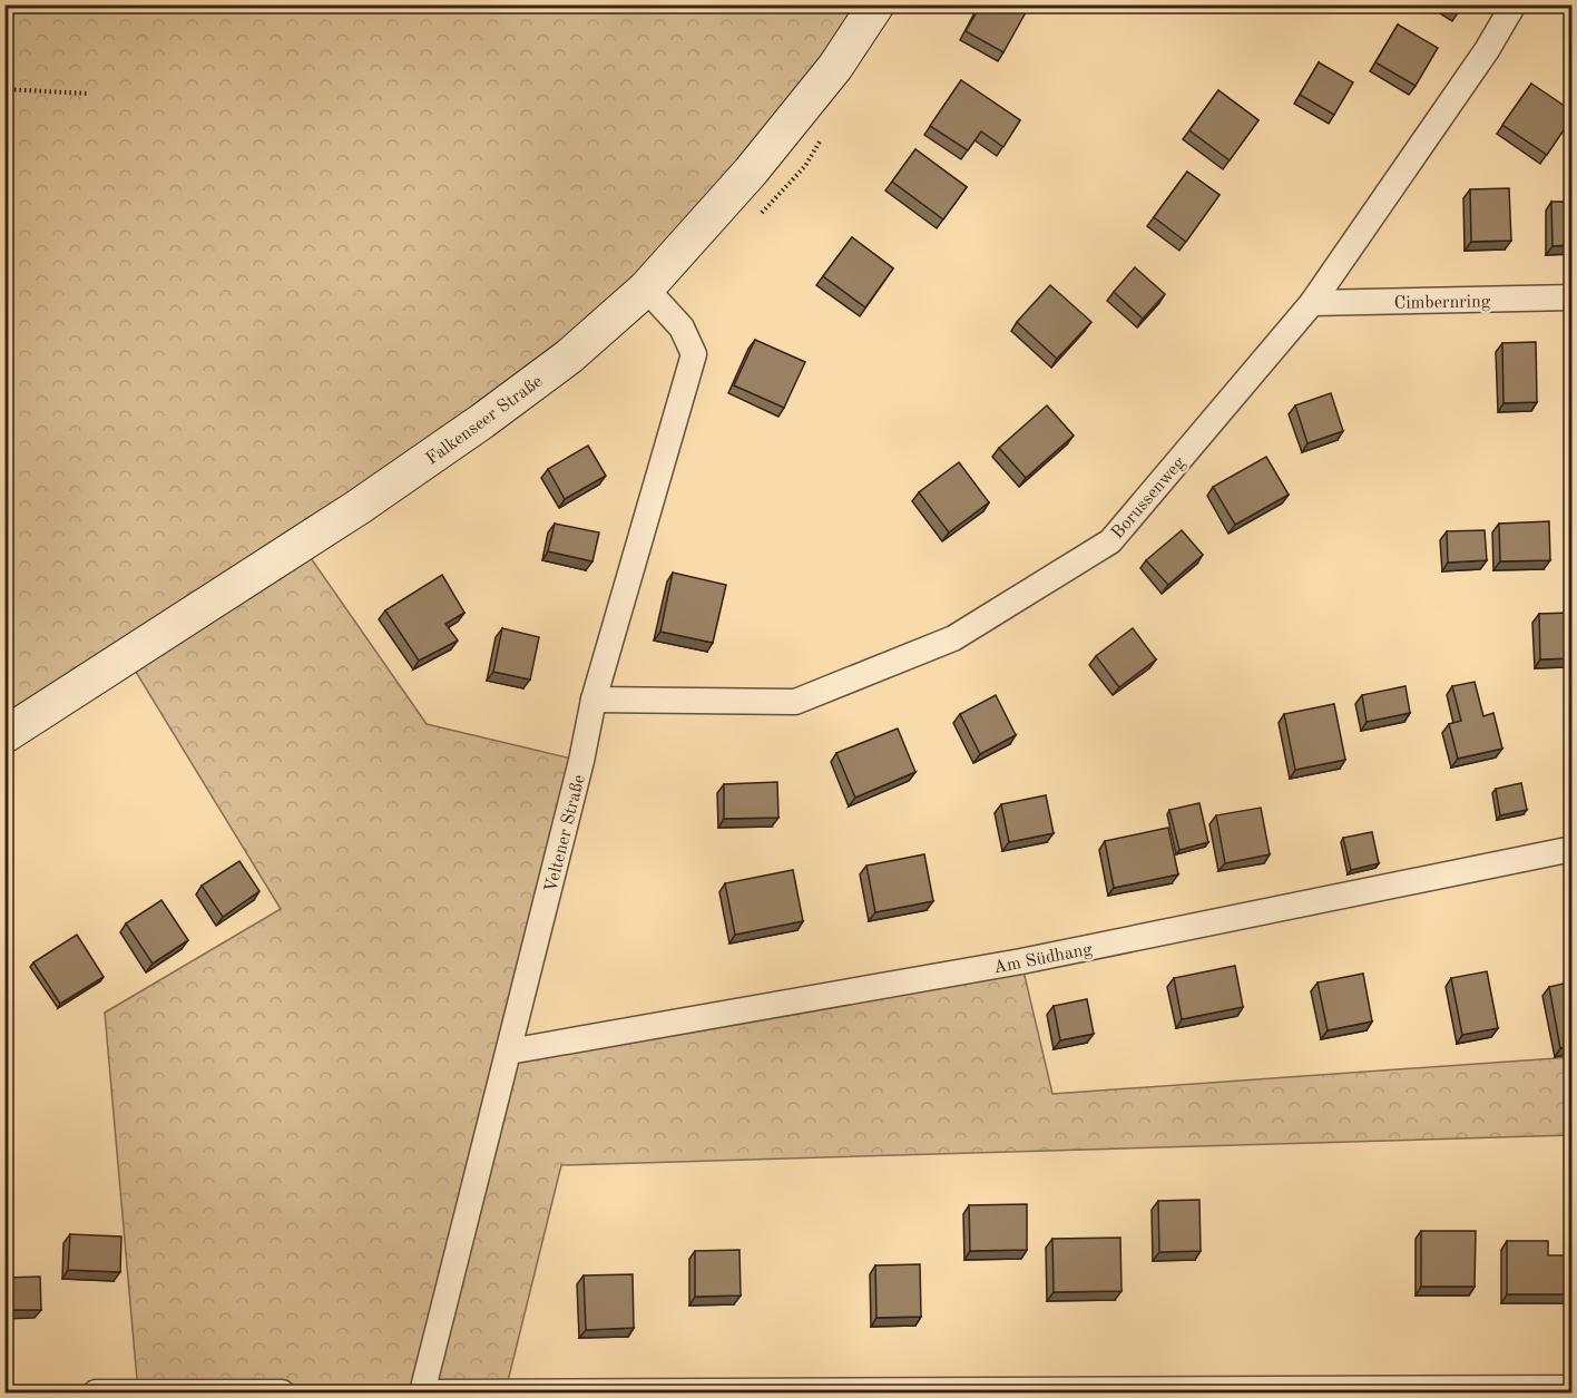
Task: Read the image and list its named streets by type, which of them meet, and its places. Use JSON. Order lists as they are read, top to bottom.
{
  "streets": {
    "main road": ["Falkenseer Straße"],
    "street": [
      "Cimbernring",
      "Borussenweg",
      "Veltener Straße",
      "Am Südhang"
    ]
  },
  "crossings": [
    ["Cimbernring", "Borussenweg"],
    ["Falkenseer Straße", "Veltener Straße"],
    ["Borussenweg", "Veltener Straße"],
    ["Veltener Straße", "Am Südhang"]
  ]
}
